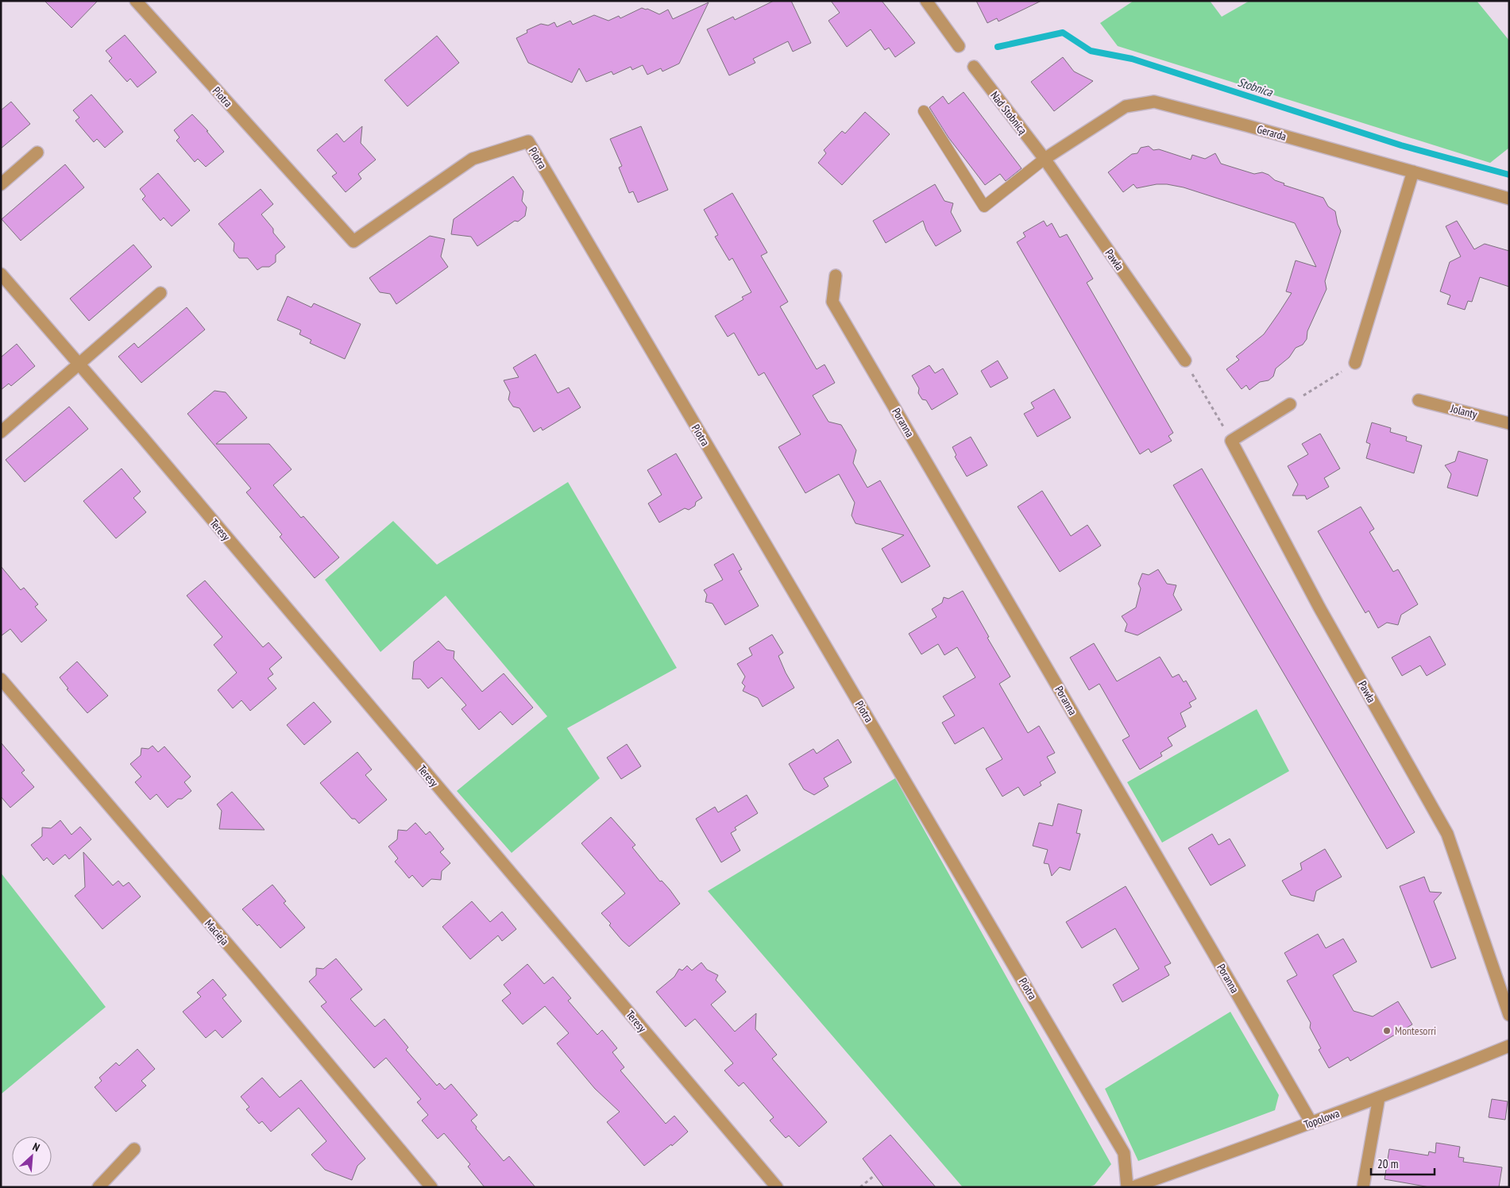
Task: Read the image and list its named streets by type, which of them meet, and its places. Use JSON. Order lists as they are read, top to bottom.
{
  "streets": {
    "street": [
      "Piotra",
      "Nad Stobnicą",
      "Gerarda",
      "Pawła",
      "Jolanty",
      "Poranna",
      "Teresy",
      "Macieja",
      "Topolowa"
    ]
  },
  "crossings": [
    ["Nad Stobnicą", "Gerarda"],
    ["Nad Stobnicą", "Pawła"],
    ["Gerarda", "Pawła"],
    ["Poranna", "Topolowa"]
  ],
  "water": ["Stobnica"],
  "places": ["Montesorri"],
  "scale_bar": "20 m",
  "north": "top right"
}
